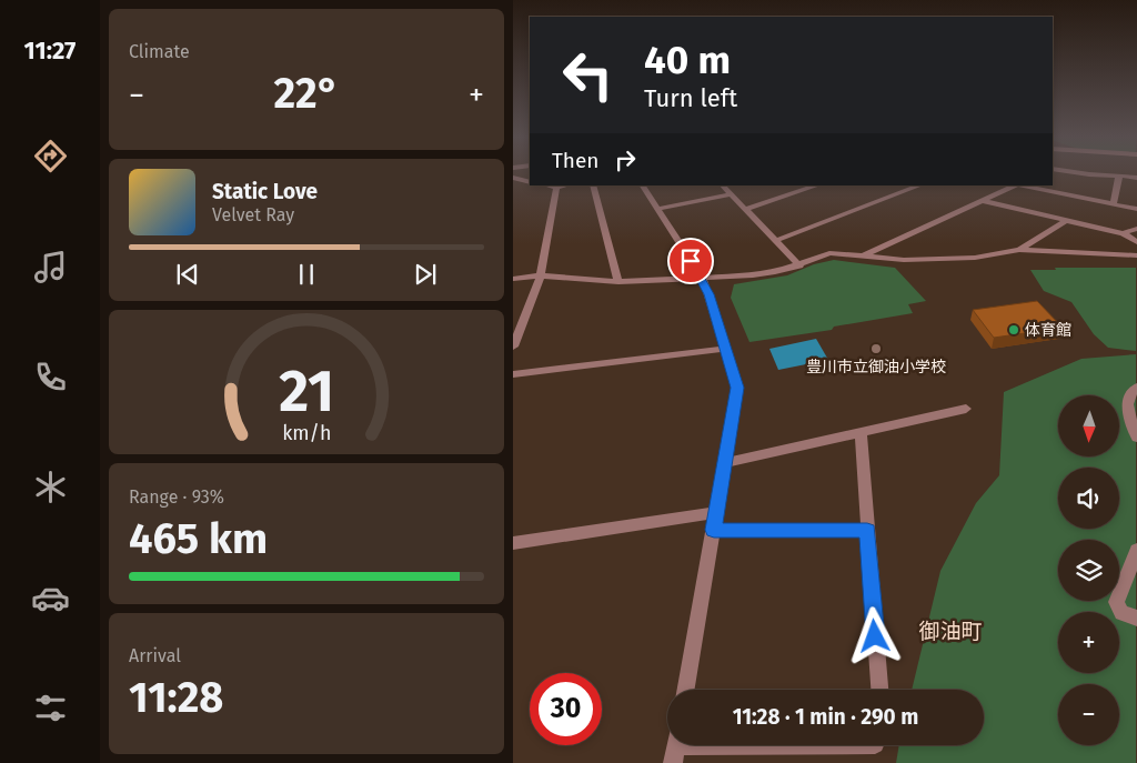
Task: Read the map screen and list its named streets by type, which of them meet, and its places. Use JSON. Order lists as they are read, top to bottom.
{
  "districts": ["御油町"],
  "places": ["体育館", "豊川市立御油小学校"],
  "north": "bottom",
  "page": {
    "tabs": "11:27",
    "tile": [
      "Climate",
      ["Range · 93%", "465 km"],
      ["Arrival", "11:28"]
    ],
    "turn": ["40 m", "Turn left"],
    "heat": ["−", "22°", "+"],
    "then": "Then",
    "song": ["Static Love", "Velvet Ray"],
    "map_buttons": ["+", "−"],
    "limit": "30",
    "trip": "11:28 · 1 min · 290 m",
    "gauge": ["21", "km/h"]
  }
}
